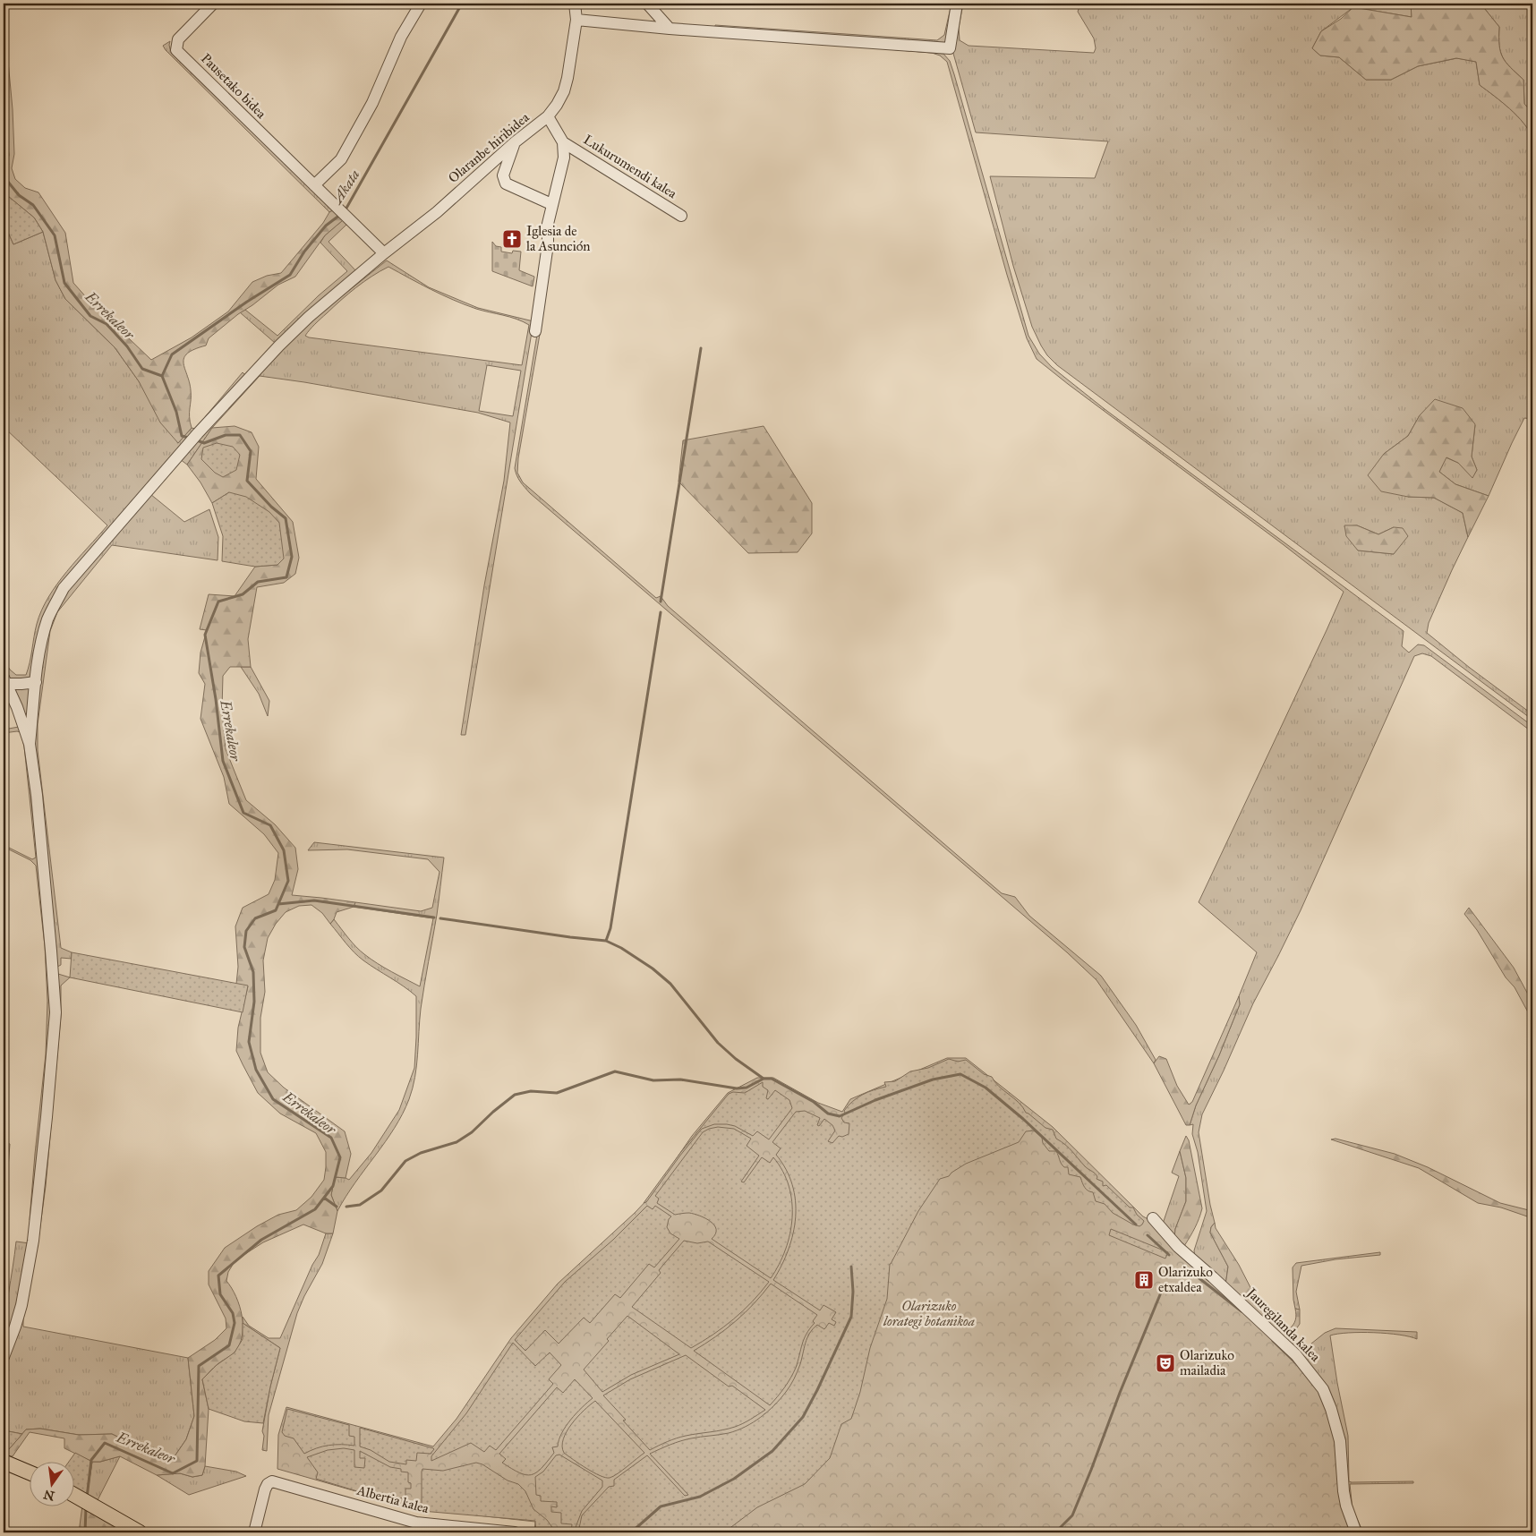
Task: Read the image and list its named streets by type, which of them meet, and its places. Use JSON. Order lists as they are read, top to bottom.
{
  "streets": {
    "street": [
      "Pausetako bidea",
      "Olaranbe hiribidea",
      "Lukurumendi kalea",
      "Jauregilanda kalea",
      "Albertia kalea"
    ]
  },
  "crossings": [
    ["Pausetako bidea", "Olaranbe hiribidea"]
  ],
  "water": ["Akata", "Errekaleor"],
  "parks": ["Olarizuko lorategi botanikoa"],
  "places": {
    "church": ["Iglesia de la Asunción"],
    "building": ["Olarizuko etxaldea"],
    "theatre": ["Olarizuko mailadia"]
  },
  "north": "bottom"
}
